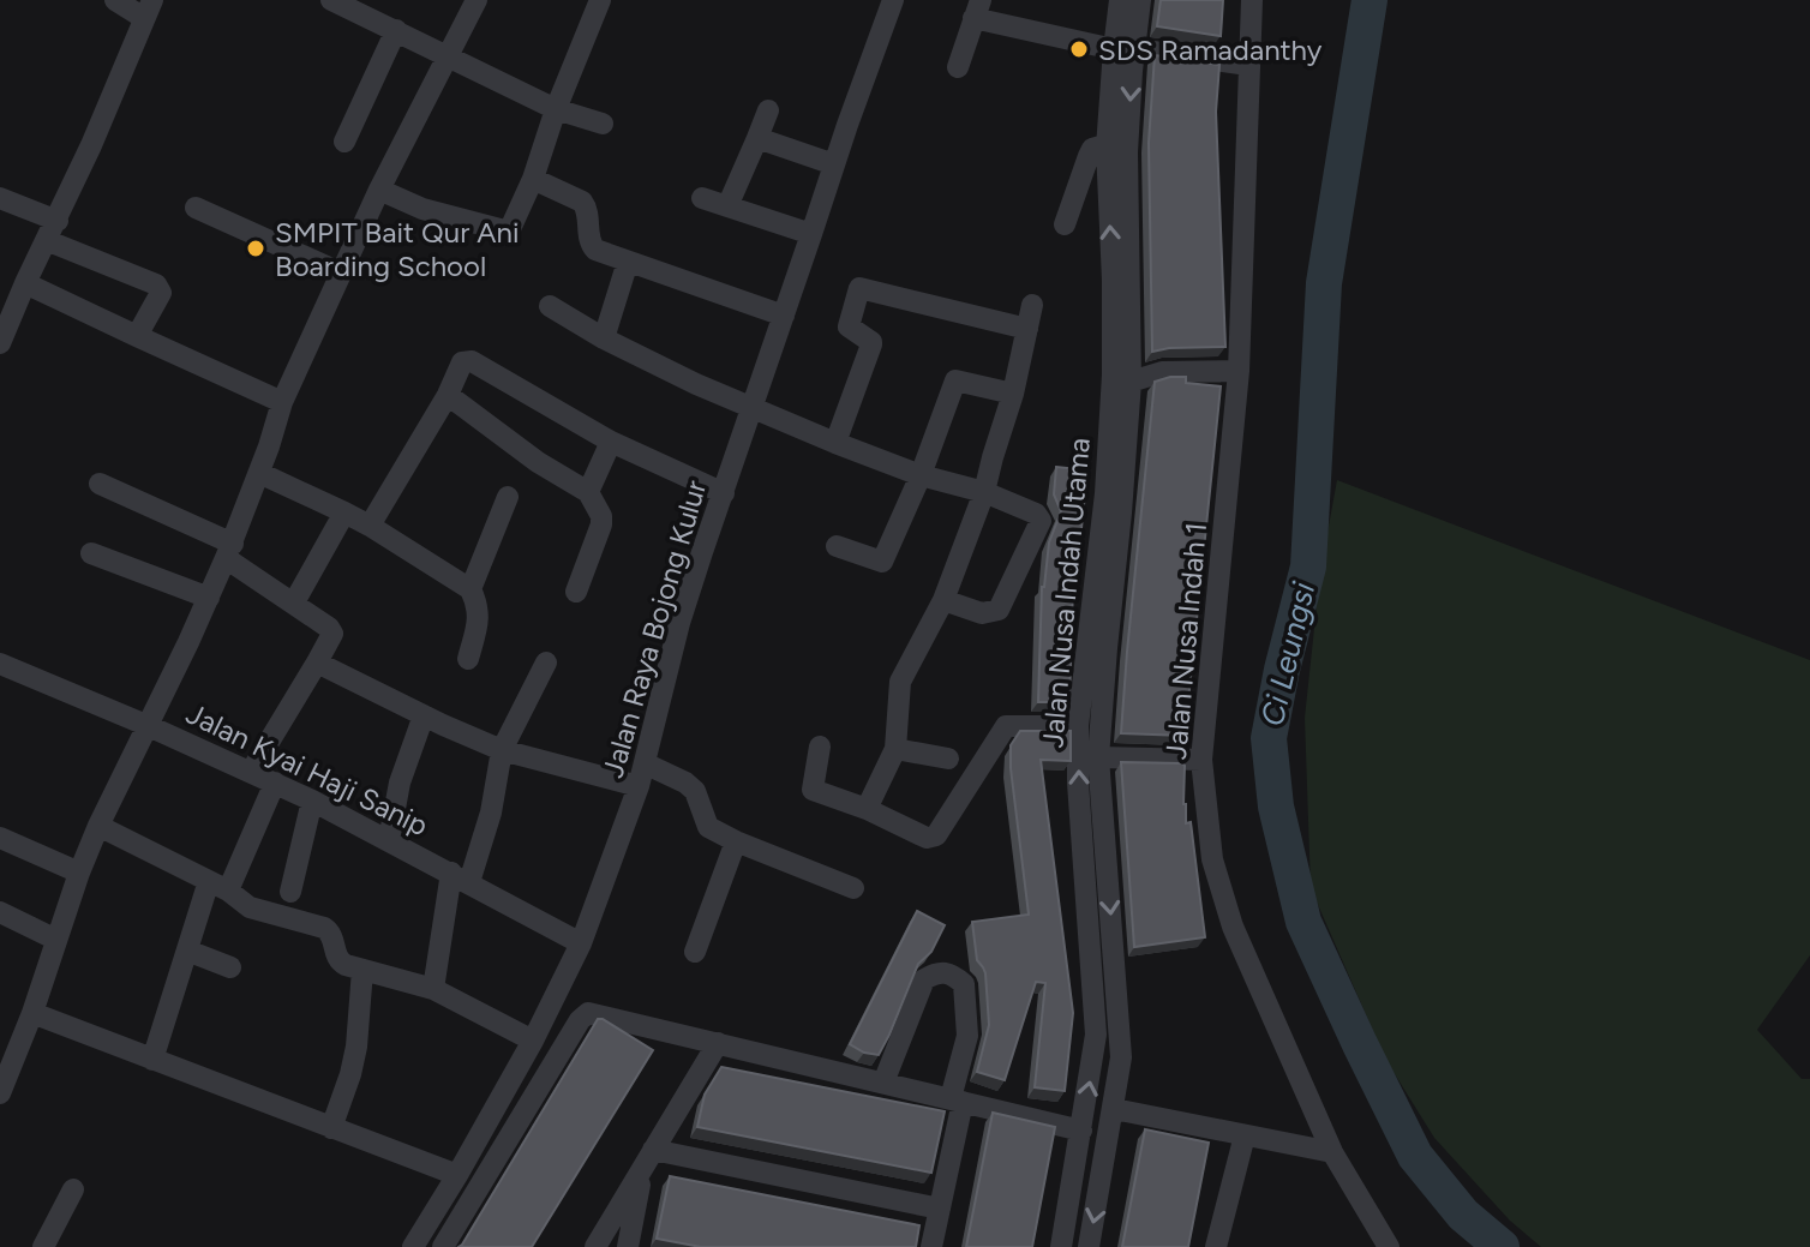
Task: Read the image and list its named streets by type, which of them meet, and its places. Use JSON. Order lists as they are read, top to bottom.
{
  "streets": {
    "street": [
      "Jalan Nusa Indah Utama",
      "Jalan Raya Bojong Kulur",
      "Jalan Nusa Indah 1",
      "Jalan Kyai Haji Sanip"
    ]
  },
  "crossings": [
    ["Jalan Raya Bojong Kulur", "Jalan Kyai Haji Sanip"]
  ],
  "water": ["Ci Leungsi"],
  "places": ["SDS Ramadanthy", "SMPIT Bait Qur Ani Boarding School"]
}
